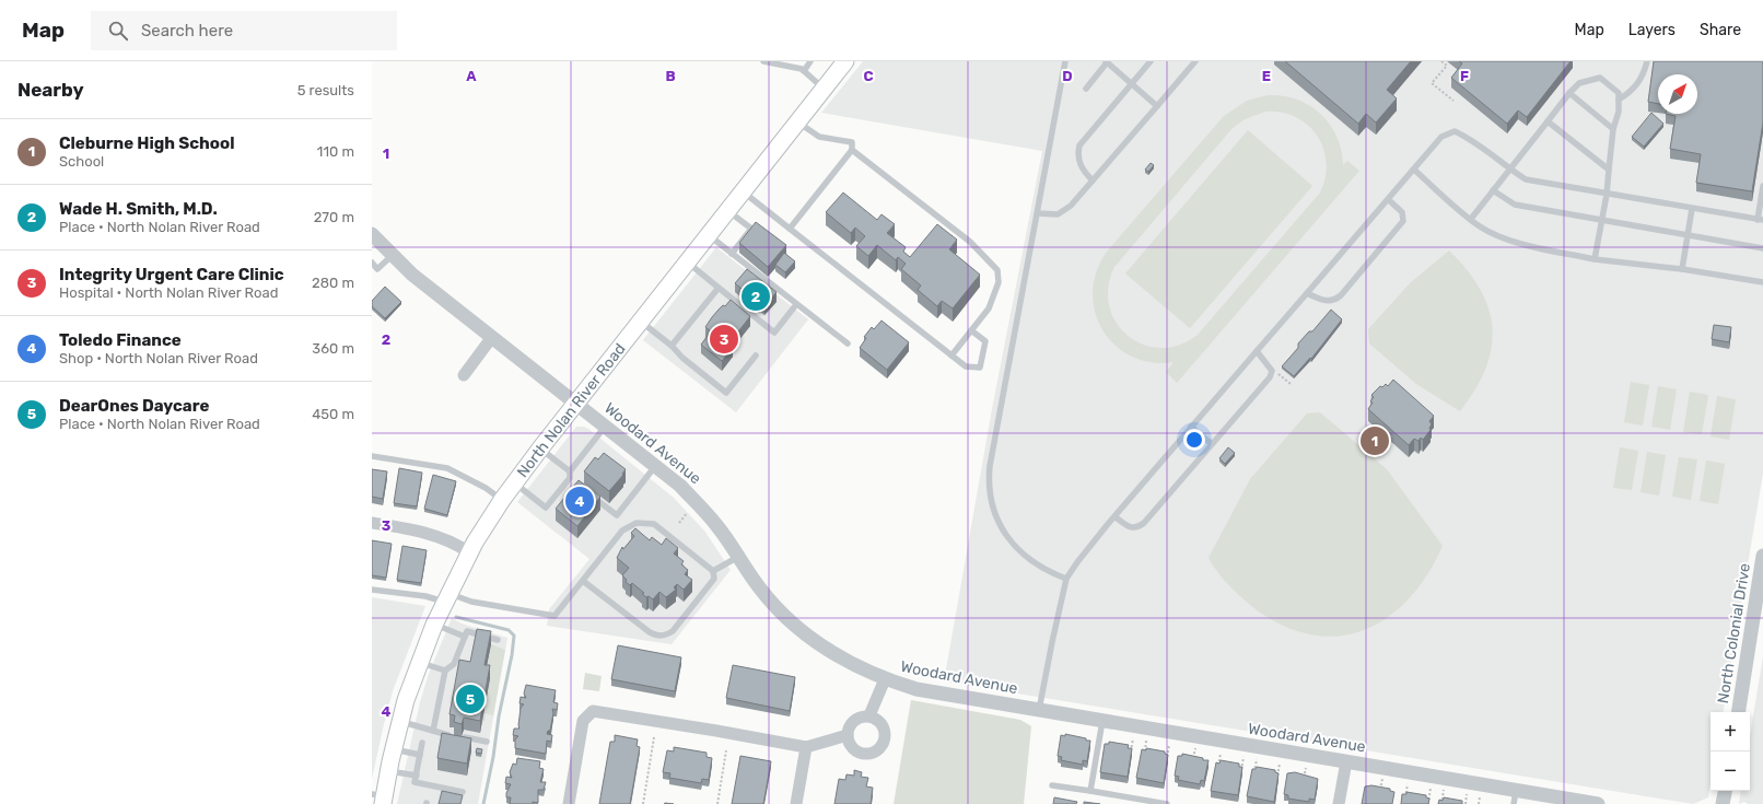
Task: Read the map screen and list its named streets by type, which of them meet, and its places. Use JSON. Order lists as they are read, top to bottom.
{
  "streets": {
    "main road": ["North Nolan River Road"],
    "street": ["Woodard Avenue", "North Colonial Drive"]
  },
  "crossings": [
    ["North Nolan River Road", "Woodard Avenue"]
  ],
  "north": "top right",
  "page": {
    "header": "Map",
    "search": "Search here",
    "nav": ["Map", "Layers", "Share"],
    "heading": ["Nearby", "5 results"],
    "list": [
      {
        "mark": "1",
        "name": "Cleburne High School",
        "note": "School",
        "value": "110 m"
      },
      {
        "mark": "2",
        "name": "Wade H. Smith, M.D.",
        "note": "Place · North Nolan River Road",
        "value": "270 m"
      },
      {
        "mark": "3",
        "name": "Integrity Urgent Care Clinic",
        "note": "Hospital · North Nolan River Road",
        "value": "280 m"
      },
      {
        "mark": "4",
        "name": "Toledo Finance",
        "note": "Shop · North Nolan River Road",
        "value": "360 m"
      },
      {
        "mark": "5",
        "name": "DearOnes Daycare",
        "note": "Place · North Nolan River Road",
        "value": "450 m"
      }
    ],
    "pins": [
      "2",
      "3",
      "1",
      "4",
      "5"
    ],
    "map_buttons": ["+", "−"]
  },
  "grid": {
    "columns": [
      "A",
      "B",
      "C",
      "D",
      "E",
      "F"
    ],
    "rows": [
      "1",
      "2",
      "3",
      "4"
    ]
  }
}
